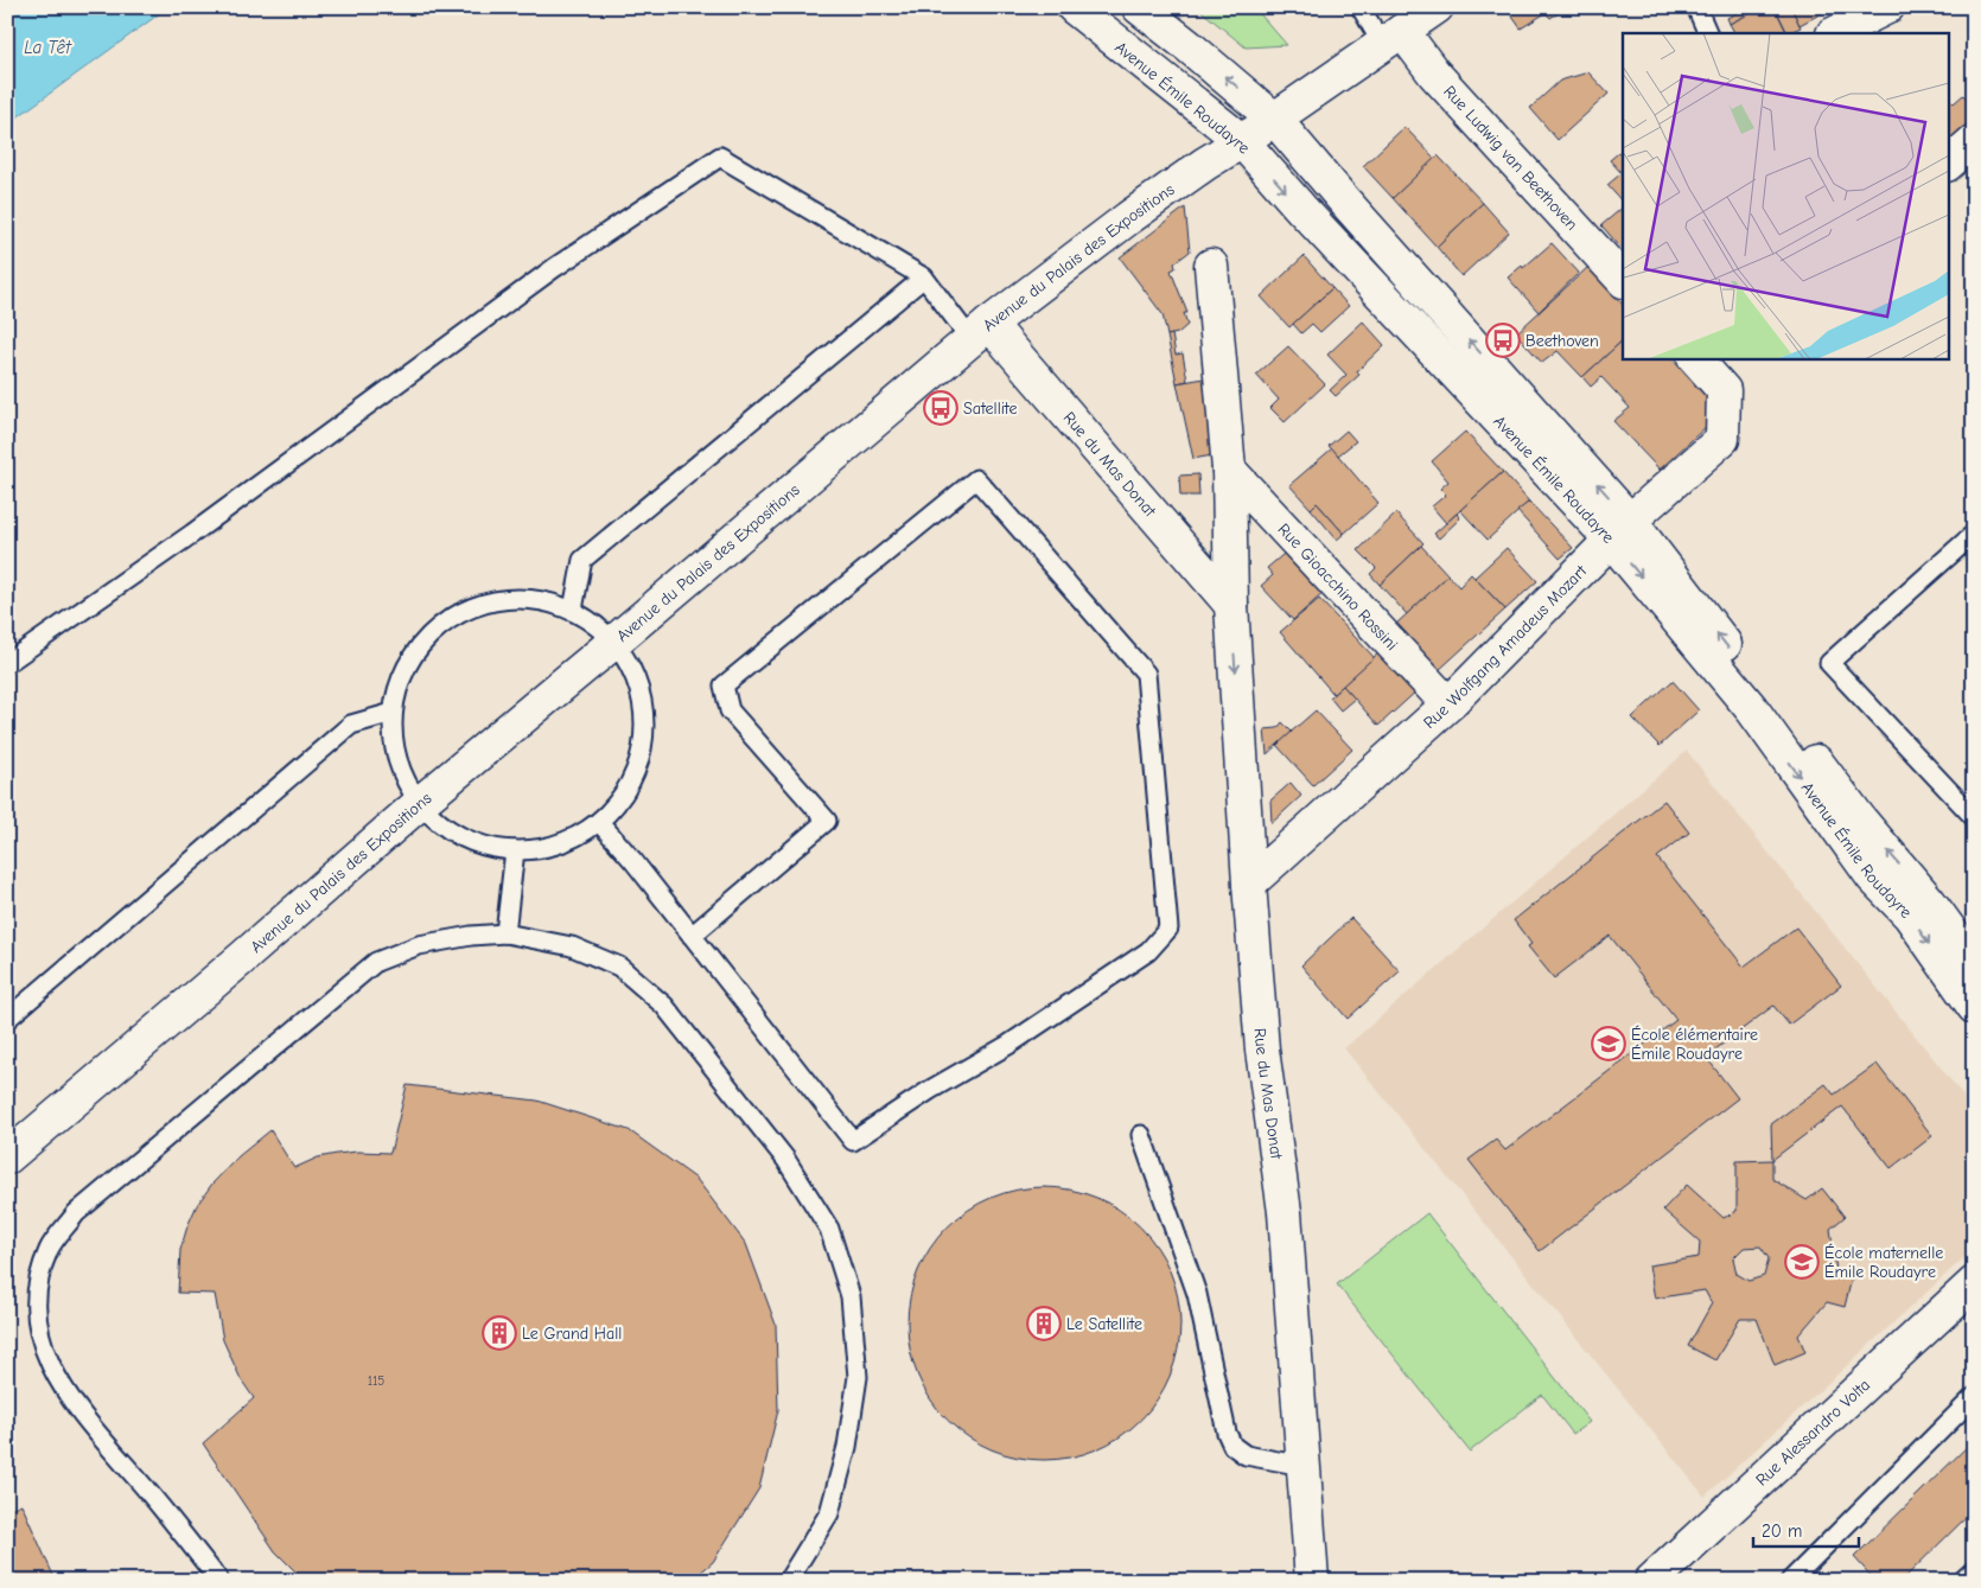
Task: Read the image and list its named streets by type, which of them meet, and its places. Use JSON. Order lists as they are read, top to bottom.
{
  "streets": {
    "street": [
      "Avenue Émile Roudayre",
      "Rue Ludwig van Beethoven",
      "Avenue du Palais des Expositions",
      "Rue du Mas Donat",
      "Rue Gioacchino Rossini",
      "Rue Wolfgang Amadeus Mozart",
      "Rue Alessandro Volta"
    ]
  },
  "crossings": [
    ["Avenue Émile Roudayre", "Avenue du Palais des Expositions"],
    ["Avenue Émile Roudayre", "Rue Wolfgang Amadeus Mozart"],
    ["Rue Ludwig van Beethoven", "Avenue du Palais des Expositions"],
    ["Avenue du Palais des Expositions", "Rue du Mas Donat"],
    ["Rue du Mas Donat", "Rue Gioacchino Rossini"],
    ["Rue du Mas Donat", "Rue Wolfgang Amadeus Mozart"],
    ["Rue Gioacchino Rossini", "Rue Wolfgang Amadeus Mozart"]
  ],
  "water": ["La Têt"],
  "places": {
    "bus stop": ["Beethoven", "Satellite"],
    "school or university": ["École élémentaire Émile Roudayre", "École maternelle Émile Roudayre"],
    "building": ["Le Satellite", "Le Grand Hall"]
  },
  "house_numbers": ["115"],
  "scale_bar": "20 m"
}
